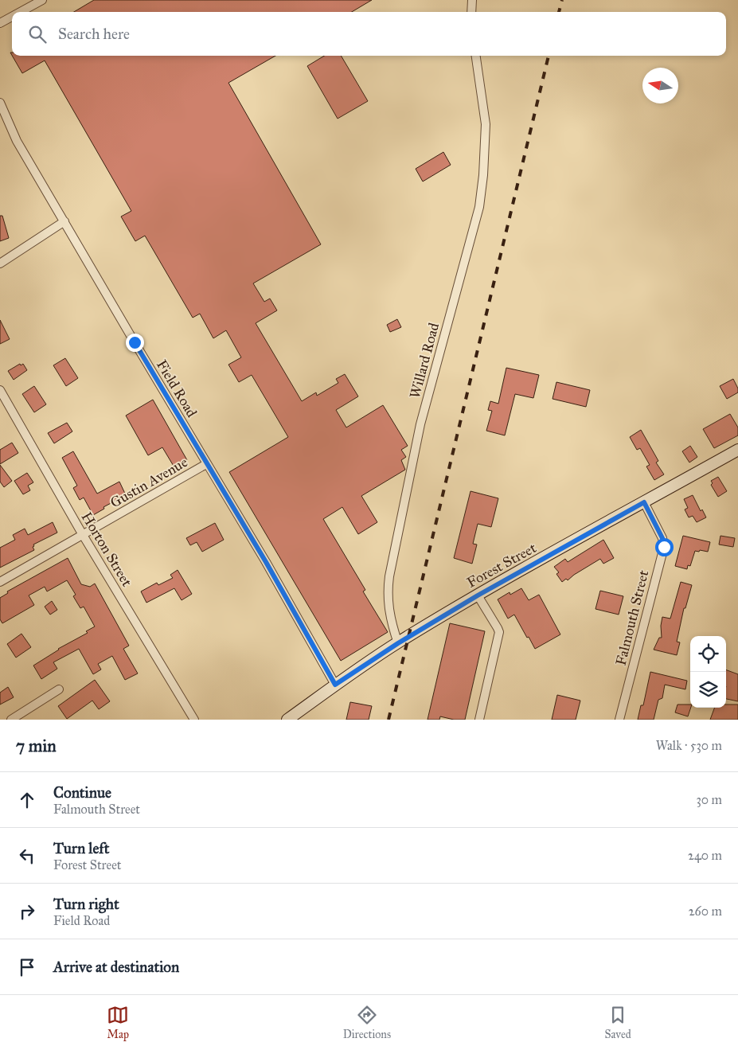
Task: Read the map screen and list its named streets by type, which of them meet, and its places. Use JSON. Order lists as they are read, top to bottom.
{
  "streets": {
    "main road": ["Forest Street"],
    "street": [
      "Willard Road",
      "Field Road",
      "Gustin Avenue",
      "Horton Street",
      "Falmouth Street"
    ]
  },
  "crossings": [
    ["Willard Road", "Forest Street"],
    ["Field Road", "Gustin Avenue"],
    ["Field Road", "Forest Street"],
    ["Gustin Avenue", "Horton Street"],
    ["Forest Street", "Falmouth Street"]
  ],
  "north": "left",
  "page": {
    "search": "Search here",
    "heading": ["7 min", "Walk · 530 m"],
    "list": [
      ["Continue", "Falmouth Street", "30 m"],
      ["Turn left", "Forest Street", "240 m"],
      ["Turn right", "Field Road", "260 m"],
      "Arrive at destination"
    ],
    "nav": ["Map", "Directions", "Saved"]
  }
}
